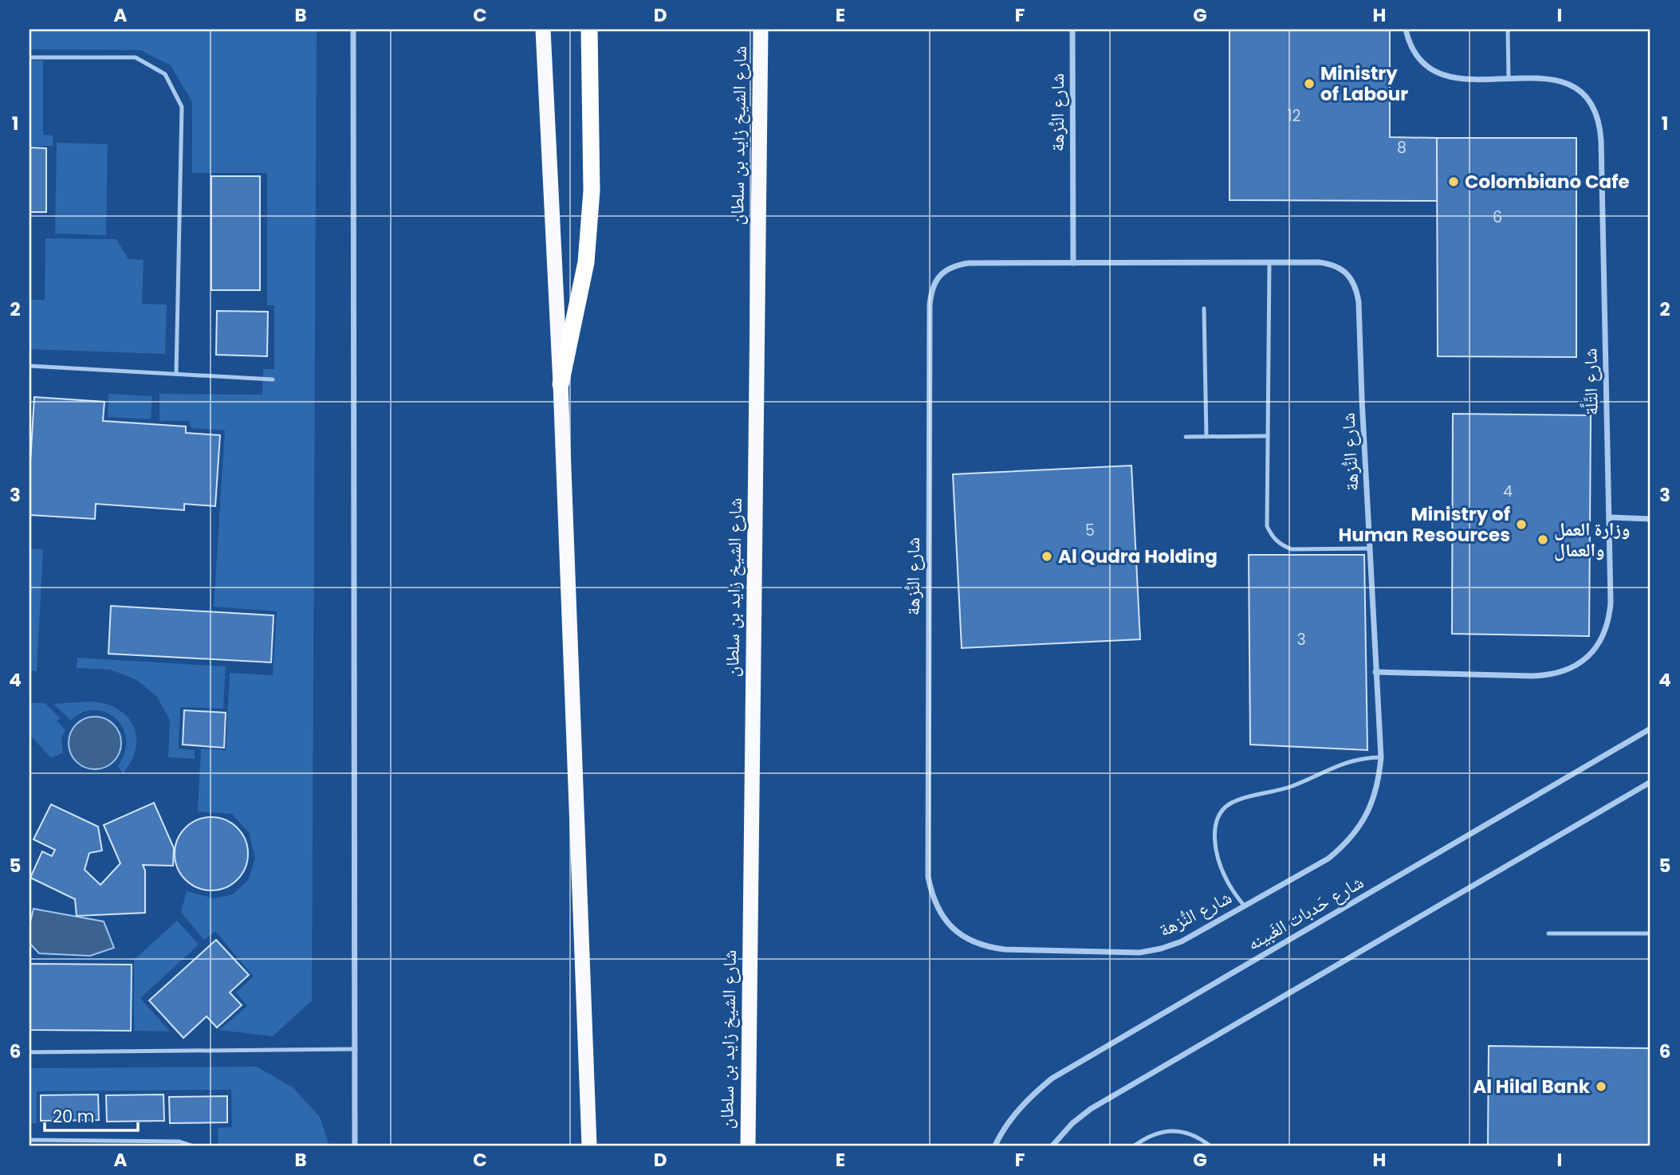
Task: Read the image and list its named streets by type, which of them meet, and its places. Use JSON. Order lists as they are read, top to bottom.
{
  "streets": {
    "highway": ["شارع الشيخ زايد بن سلطان"],
    "street": ["شارع النُّزهة", "شارع التَّلَّة", "شارع حَدبات الغَبينه"]
  },
  "crossings": [
    ["شارع النُّزهة", "شارع التَّلَّة"]
  ],
  "places": [
    "Ministry of Labour",
    "Colombiano Cafe",
    "Ministry of Human Resources",
    "وزارة العمل والعمال",
    "Al Qudra Holding",
    "Al Hilal Bank"
  ],
  "house_numbers": [
    "12",
    "8",
    "6",
    "4",
    "5",
    "3"
  ],
  "scale_bar": "20 m",
  "grid": {
    "columns": [
      "A",
      "B",
      "C",
      "D",
      "E",
      "F",
      "G",
      "H",
      "I"
    ],
    "rows": [
      "1",
      "2",
      "3",
      "4",
      "5",
      "6"
    ]
  }
}
